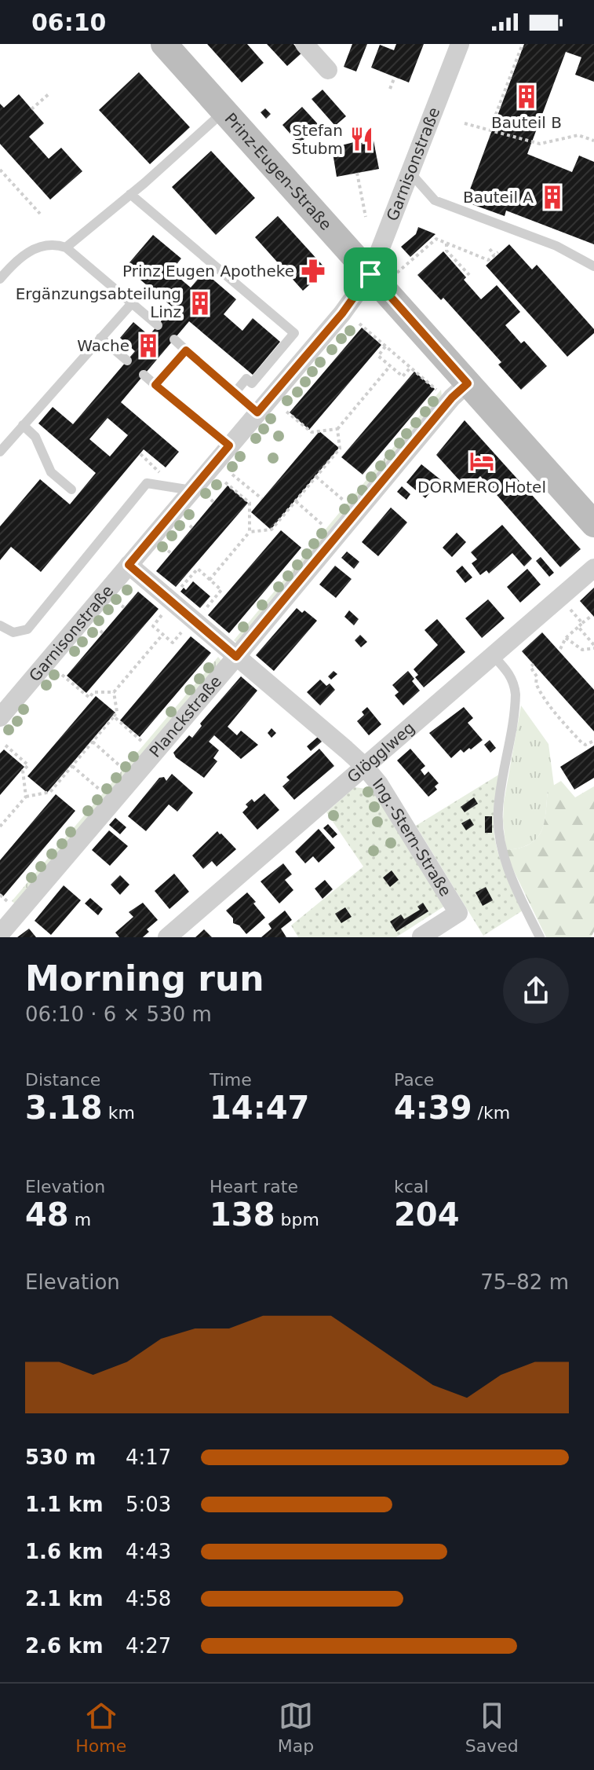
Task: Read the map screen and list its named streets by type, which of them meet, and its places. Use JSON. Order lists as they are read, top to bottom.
{
  "streets": {
    "main road": ["Prinz-Eugen-Straße"],
    "street": [
      "Garnisonstraße",
      "Planckstraße",
      "Glögglweg",
      "Ing.-Stern-Straße"
    ]
  },
  "crossings": [
    ["Garnisonstraße", "Prinz-Eugen-Straße"],
    ["Garnisonstraße", "Ing.-Stern-Straße"],
    ["Prinz-Eugen-Straße", "Planckstraße"],
    ["Planckstraße", "Ing.-Stern-Straße"],
    ["Glögglweg", "Ing.-Stern-Straße"]
  ],
  "places": {
    "building": [
      "Bauteil B",
      "Bauteil A",
      "Ergänzungsabteilung Linz",
      "Wache"
    ],
    "restaurant": ["Stefan Stubm"],
    "pharmacy": ["Prinz Eugen Apotheke"],
    "hotel": ["DORMERO Hotel"]
  },
  "page": {
    "status": "06:10",
    "heading": ["Morning run", "06:10 · 6 × 530 m"],
    "stats": [
      ["Distance", "3.18 km"],
      ["Time", "14:47"],
      ["Pace", "4:39 /km"],
      ["Elevation", "48 m"],
      ["Heart rate", "138 bpm"],
      ["kcal", "204"]
    ],
    "chart": ["Elevation", "75–82 m"],
    "list": [
      {
        "name": "530 m",
        "note": "4:17"
      },
      {
        "name": "1.1 km",
        "note": "5:03"
      },
      {
        "name": "1.6 km",
        "note": "4:43"
      },
      {
        "name": "2.1 km",
        "note": "4:58"
      },
      {
        "name": "2.6 km",
        "note": "4:27"
      }
    ],
    "tabs": ["Home", "Map", "Saved"]
  }
}
